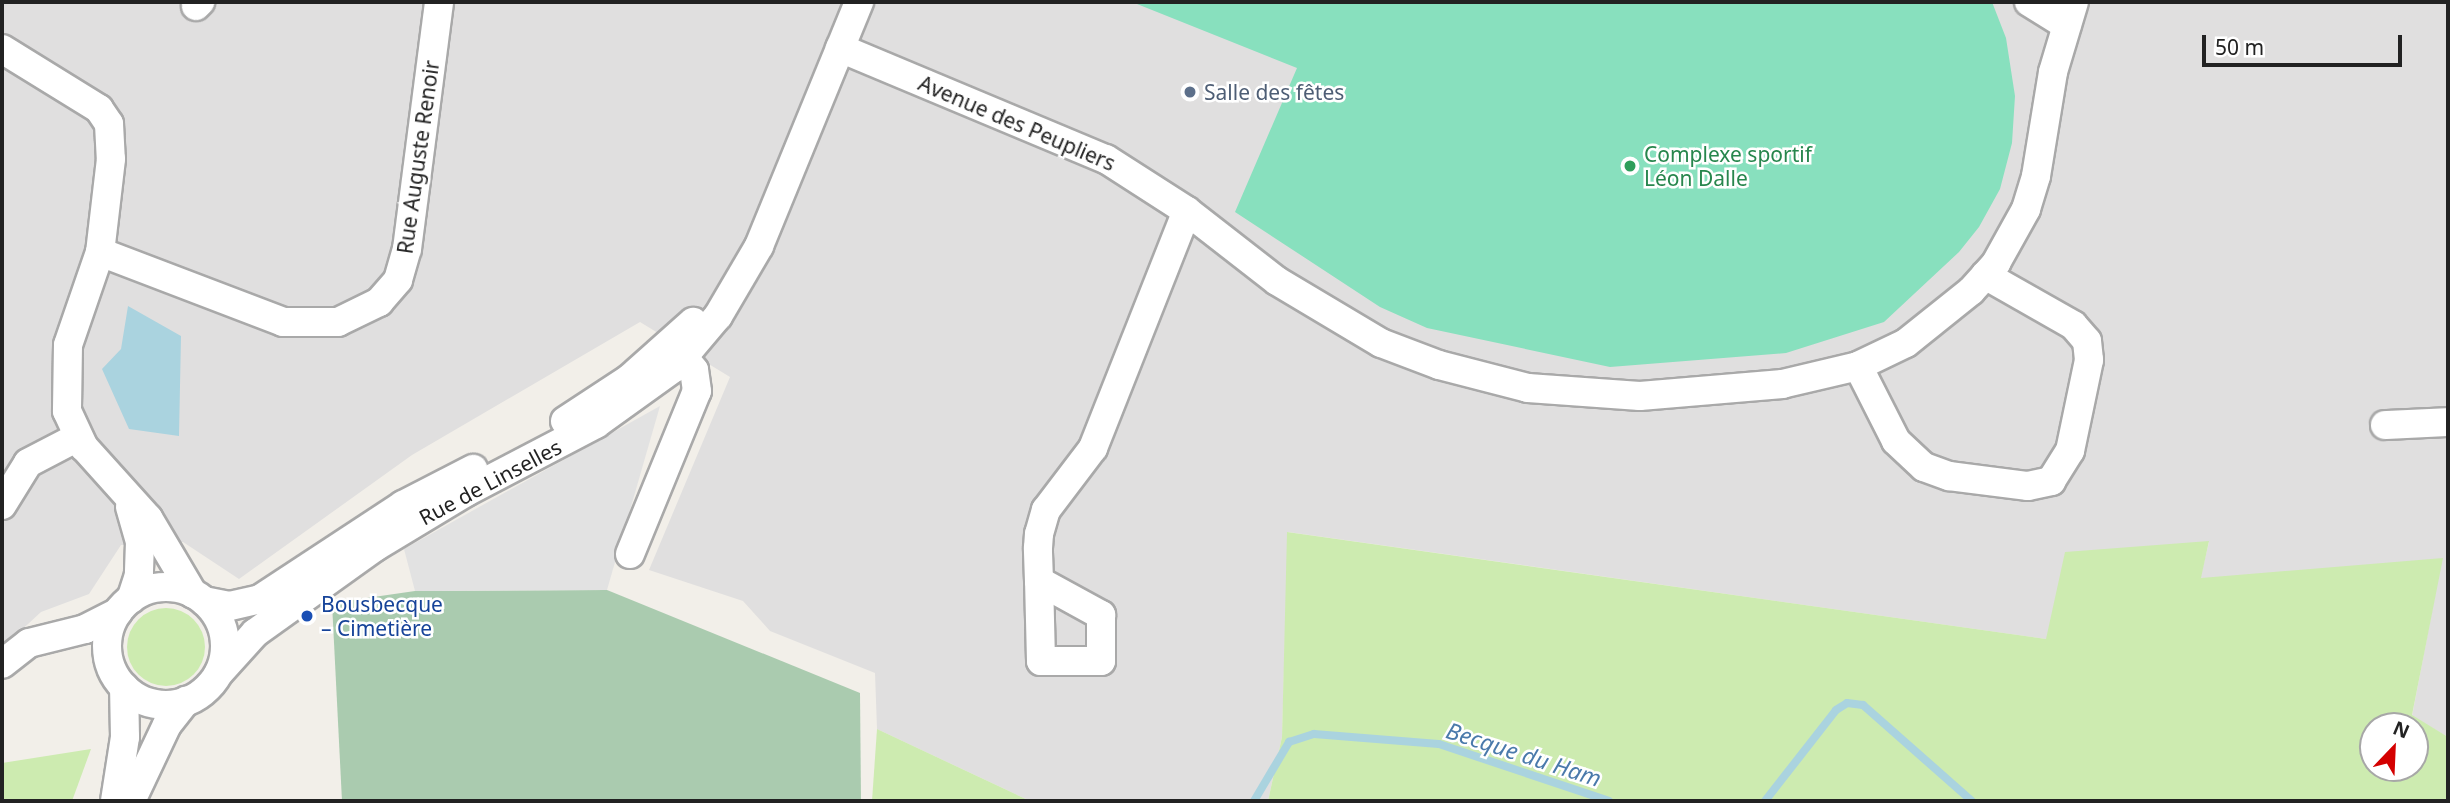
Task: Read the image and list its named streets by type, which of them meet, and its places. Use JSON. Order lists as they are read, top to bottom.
{
  "streets": {
    "street": ["Avenue des Peupliers", "Rue Auguste Renoir", "Rue de Linselles"]
  },
  "crossings": [
    ["Avenue des Peupliers", "Rue de Linselles"]
  ],
  "water": ["Becque du Ham"],
  "places": ["Salle des fêtes", "Complexe sportif Léon Dalle", "Bousbecque – Cimetière"],
  "scale_bar": "50 m",
  "north": "top right"
}
